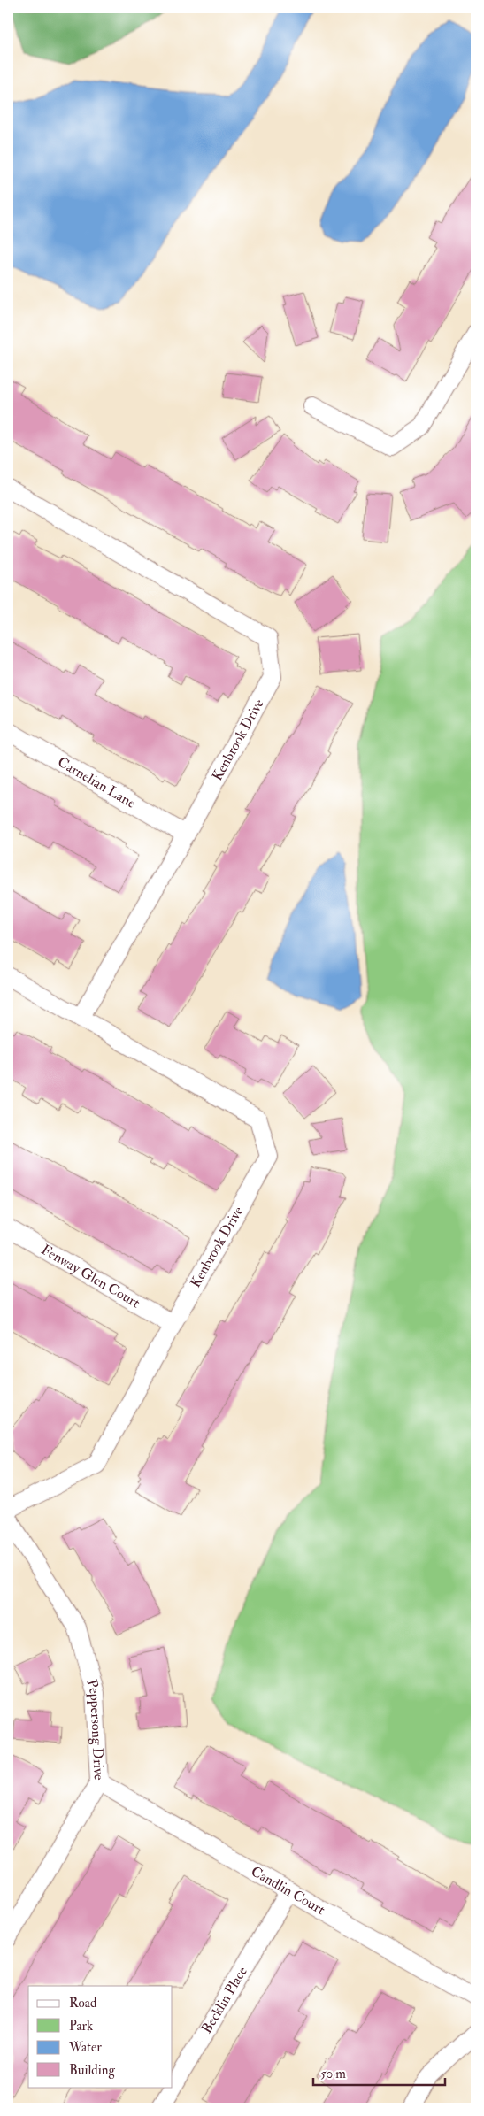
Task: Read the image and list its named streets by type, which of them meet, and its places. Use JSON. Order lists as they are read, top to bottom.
{
  "streets": {
    "street": [
      "Kenbrook Drive",
      "Carnelian Lane",
      "Fenway Glen Court",
      "Peppersong Drive",
      "Candlin Court",
      "Becklin Place"
    ]
  },
  "crossings": [
    ["Kenbrook Drive", "Carnelian Lane"],
    ["Kenbrook Drive", "Fenway Glen Court"],
    ["Peppersong Drive", "Candlin Court"],
    ["Candlin Court", "Becklin Place"]
  ],
  "legend": [
    "Road",
    "Park",
    "Water",
    "Building"
  ],
  "scale_bar": "50 m"
}
